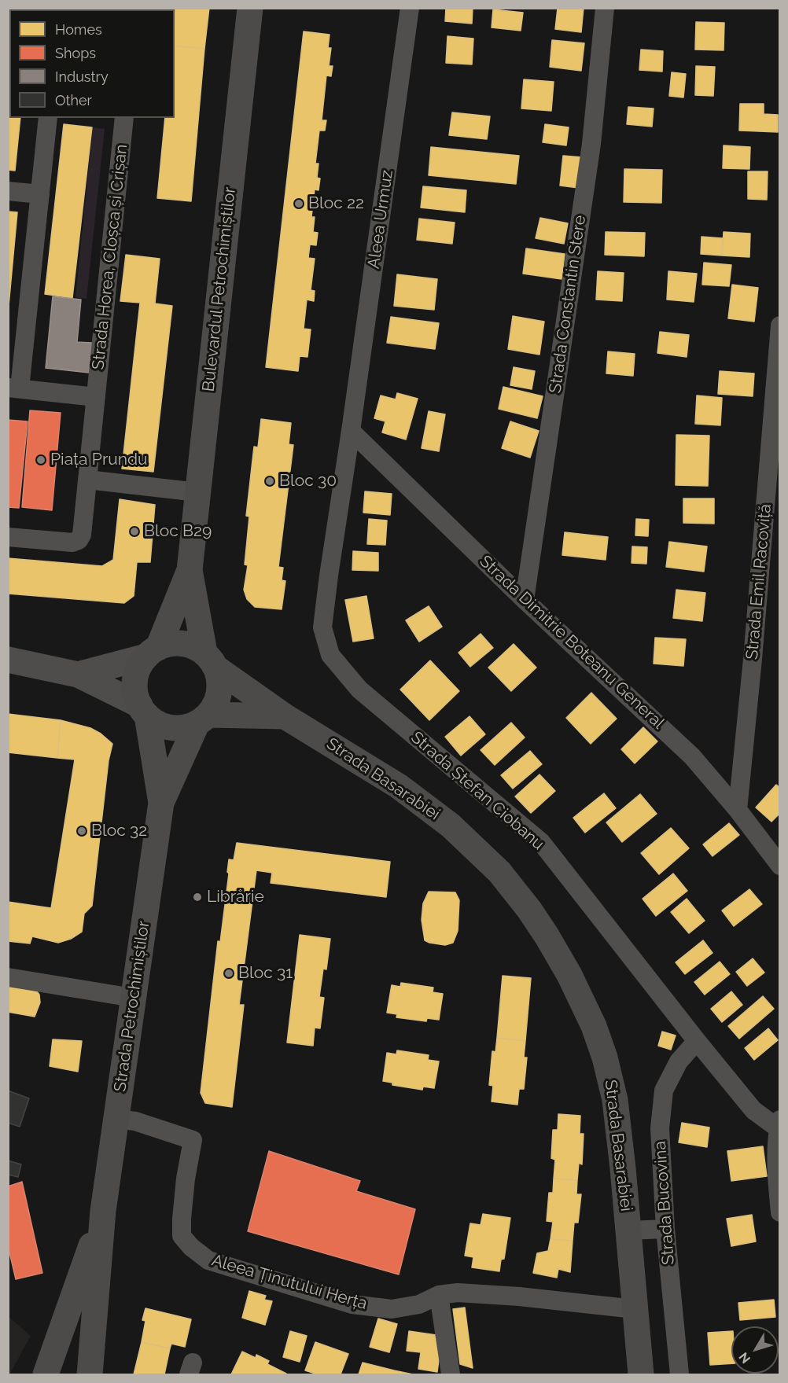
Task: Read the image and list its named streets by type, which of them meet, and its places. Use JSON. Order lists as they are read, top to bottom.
{
  "streets": {
    "main road": ["Bulevardul Petrochimiștilor", "Strada Basarabiei", "Strada Petrochimiștilor"],
    "street": [
      "Aleea Urmuz",
      "Strada Horea, Cloșca și Crișan",
      "Strada Constantin Stere",
      "Strada Emil Racoviță",
      "Strada Dimitrie Boteanu General",
      "Strada Ștefan Ciobanu",
      "Strada Bucovina",
      "Aleea Ținutului Herța"
    ]
  },
  "crossings": [
    ["Aleea Urmuz", "Strada Dimitrie Boteanu General"],
    ["Aleea Urmuz", "Strada Ștefan Ciobanu"],
    ["Bulevardul Petrochimiștilor", "Strada Basarabiei"],
    ["Bulevardul Petrochimiștilor", "Strada Petrochimiștilor"],
    ["Strada Constantin Stere", "Strada Dimitrie Boteanu General"],
    ["Strada Emil Racoviță", "Strada Dimitrie Boteanu General"],
    ["Strada Dimitrie Boteanu General", "Strada Ștefan Ciobanu"],
    ["Strada Basarabiei", "Strada Petrochimiștilor"],
    ["Strada Basarabiei", "Aleea Ținutului Herța"],
    ["Strada Ștefan Ciobanu", "Strada Bucovina"],
    ["Strada Petrochimiștilor", "Aleea Ținutului Herța"]
  ],
  "places": [
    "Bloc 22",
    "Piața Prundu",
    "Bloc 30",
    "Bloc B29",
    "Bloc 32",
    "Librărie",
    "Bloc 31"
  ],
  "legend": [
    "Homes",
    "Shops",
    "Industry",
    "Other"
  ],
  "north": "bottom left"
}
